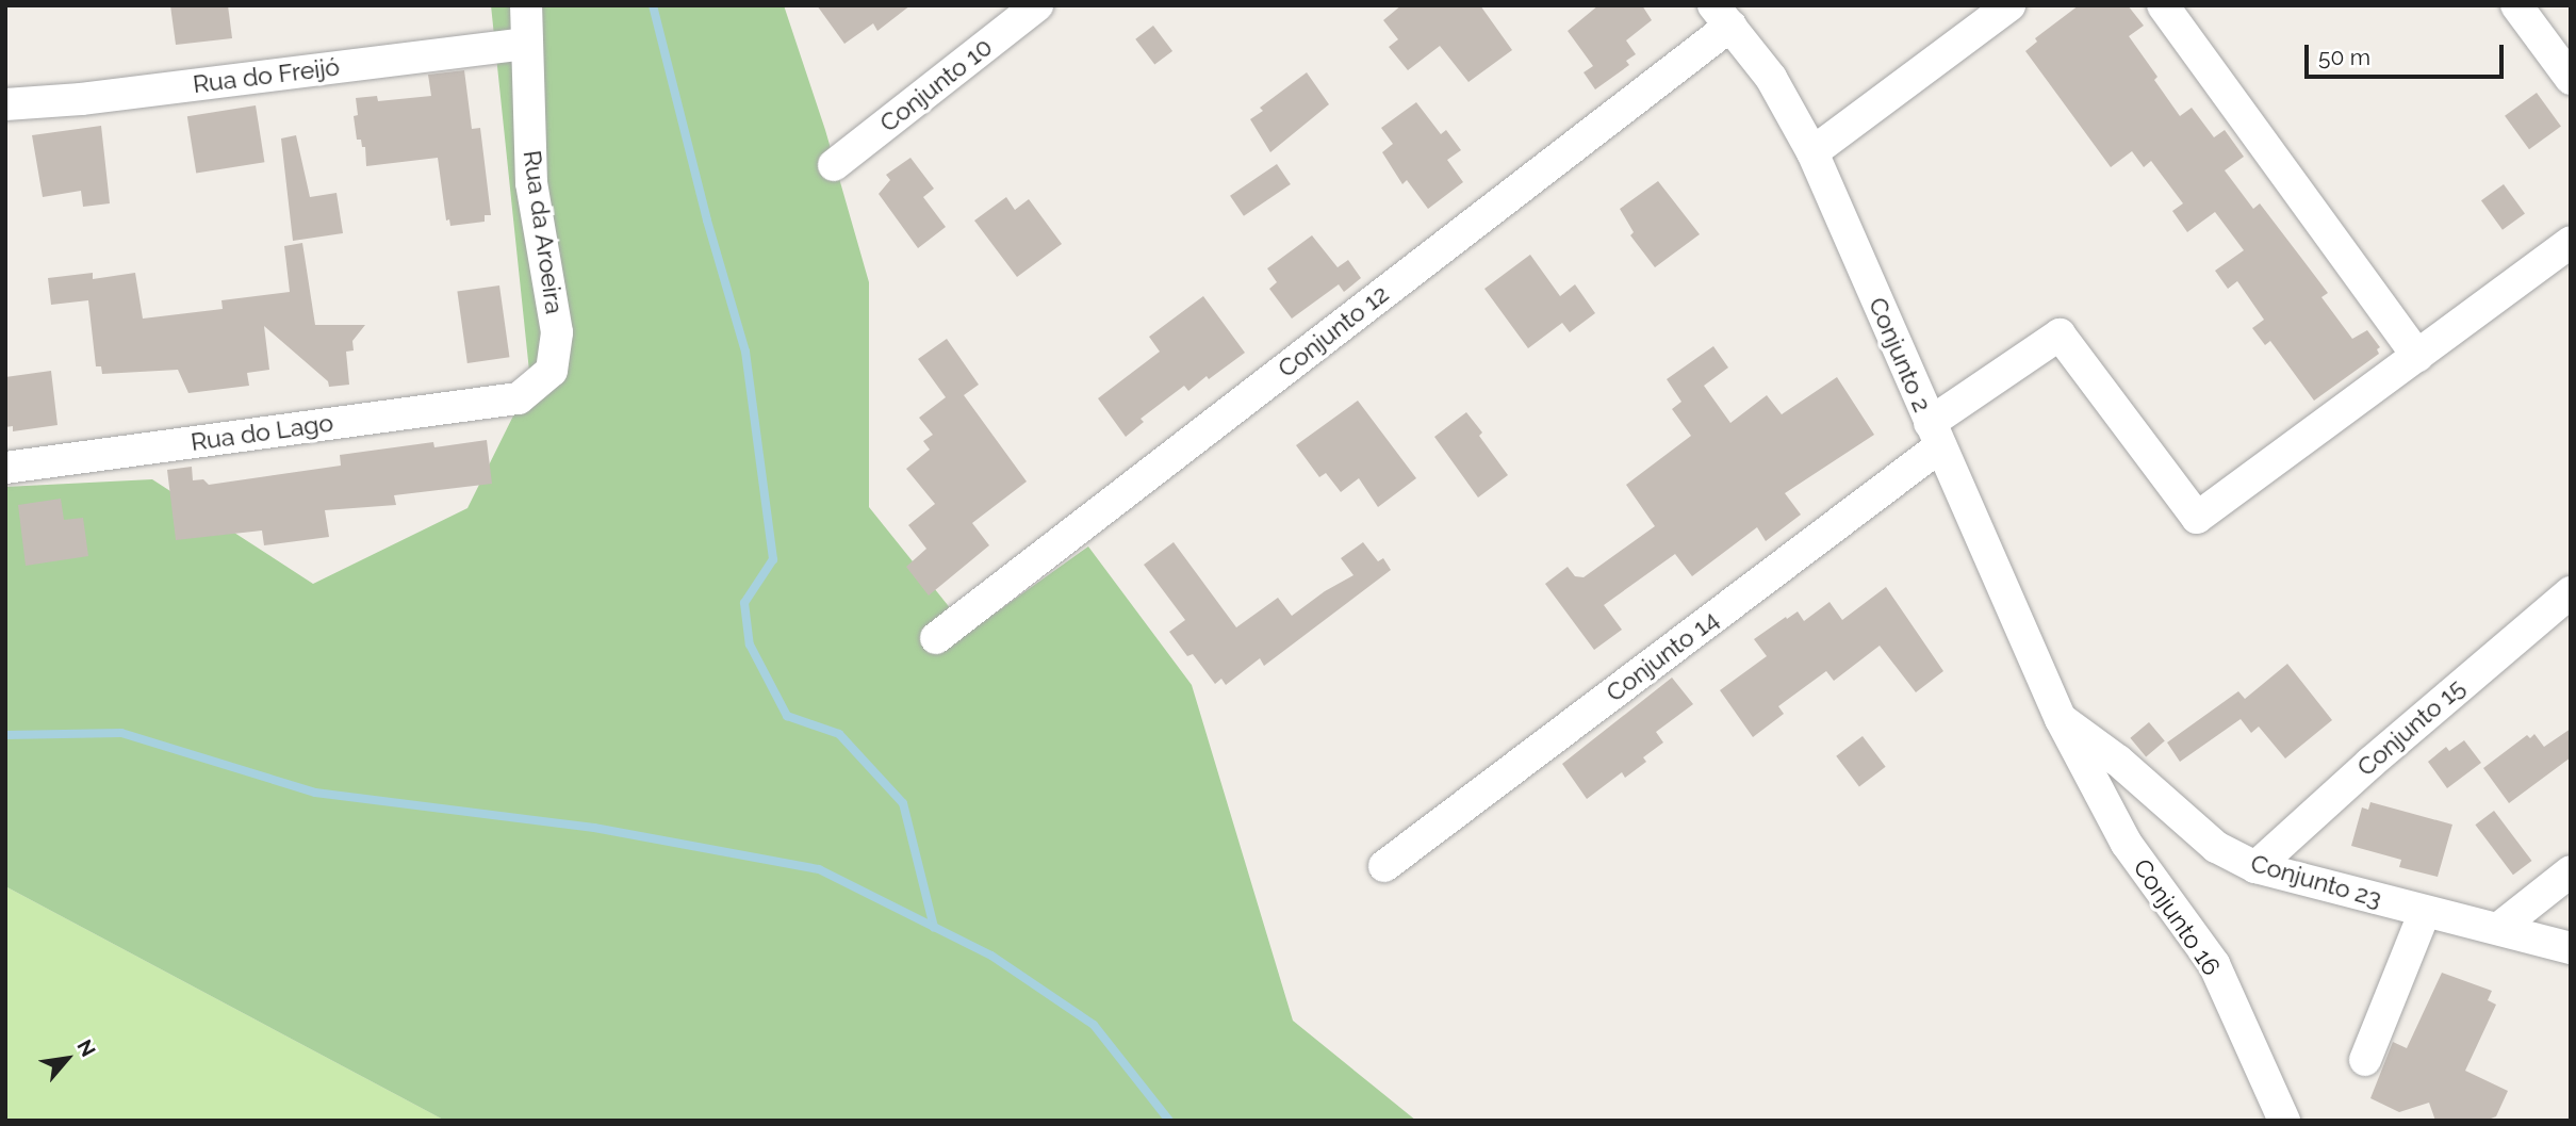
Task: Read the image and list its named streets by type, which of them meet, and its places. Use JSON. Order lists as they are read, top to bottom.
{
  "streets": {
    "street": [
      "Rua do Freijó",
      "Conjunto 10",
      "Rua da Aroeira",
      "Conjunto 12",
      "Conjunto 2",
      "Rua do Lago",
      "Conjunto 14",
      "Conjunto 15",
      "Conjunto 23",
      "Conjunto 16"
    ]
  },
  "crossings": [
    ["Rua do Freijó", "Rua da Aroeira"],
    ["Rua da Aroeira", "Rua do Lago"],
    ["Conjunto 12", "Conjunto 2"],
    ["Conjunto 2", "Conjunto 14"],
    ["Conjunto 2", "Conjunto 23"],
    ["Conjunto 2", "Conjunto 16"],
    ["Conjunto 15", "Conjunto 23"],
    ["Conjunto 23", "Conjunto 16"]
  ],
  "scale_bar": "50 m",
  "north": "top right"
}
